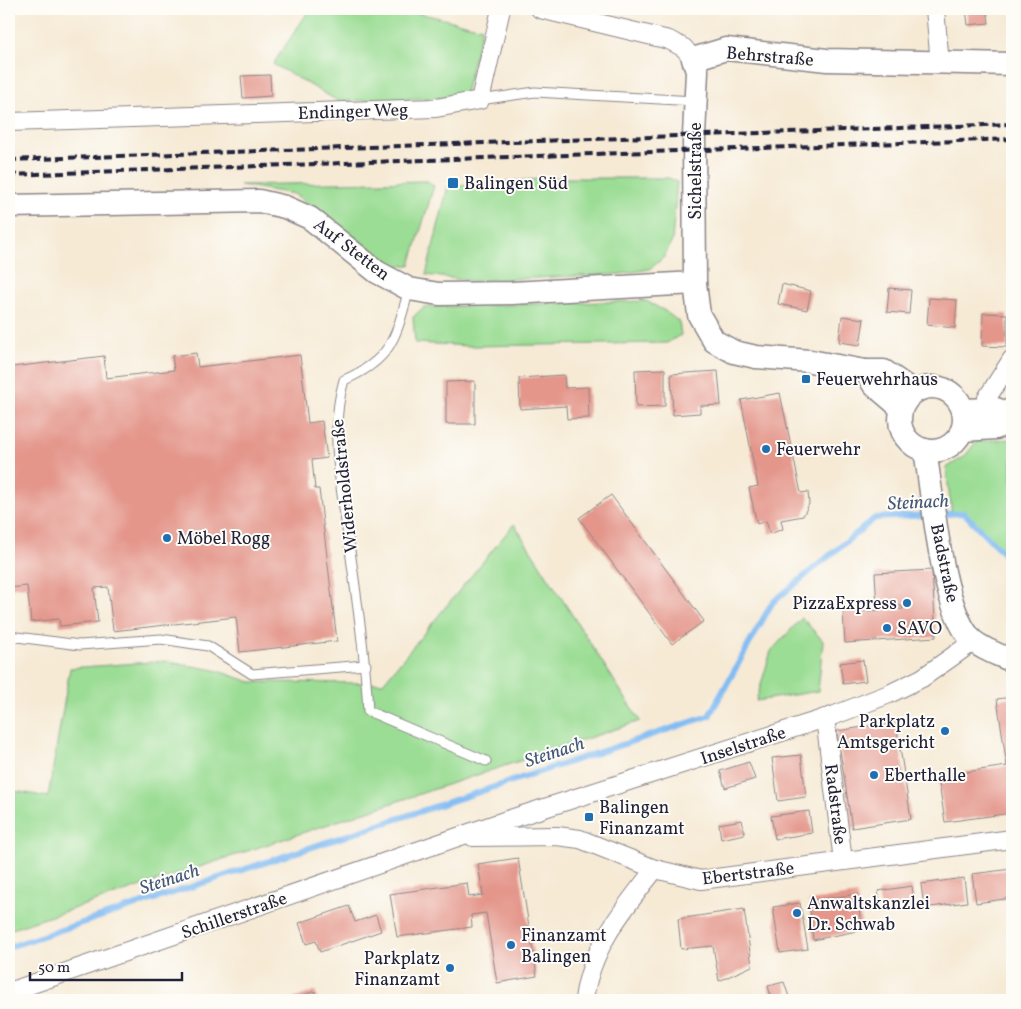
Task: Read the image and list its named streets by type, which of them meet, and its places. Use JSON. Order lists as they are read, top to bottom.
{
  "streets": {
    "street": [
      "Behrstraße",
      "Endinger Weg",
      "Sichelstraße",
      "Auf Stetten",
      "Badstraße",
      "Inselstraße",
      "Radstraße",
      "Ebertstraße",
      "Schillerstraße"
    ],
    "lane": ["Widerholdstraße"]
  },
  "crossings": [
    ["Behrstraße", "Sichelstraße"],
    ["Endinger Weg", "Sichelstraße"],
    ["Sichelstraße", "Auf Stetten"],
    ["Auf Stetten", "Widerholdstraße"],
    ["Badstraße", "Inselstraße"],
    ["Inselstraße", "Radstraße"],
    ["Inselstraße", "Ebertstraße"],
    ["Inselstraße", "Schillerstraße"],
    ["Radstraße", "Ebertstraße"],
    ["Ebertstraße", "Schillerstraße"]
  ],
  "water": ["Steinach"],
  "places": {
    "transit": ["Balingen Süd", "Feuerwehrhaus", "Balingen Finanzamt"],
    "other": [
      "Feuerwehr",
      "Möbel Rogg",
      "PizzaExpress",
      "SAVO",
      "Parkplatz Amtsgericht",
      "Eberthalle",
      "Anwaltskanzlei Dr. Schwab",
      "Finanzamt Balingen",
      "Parkplatz Finanzamt"
    ]
  },
  "scale_bar": "50 m"
}
